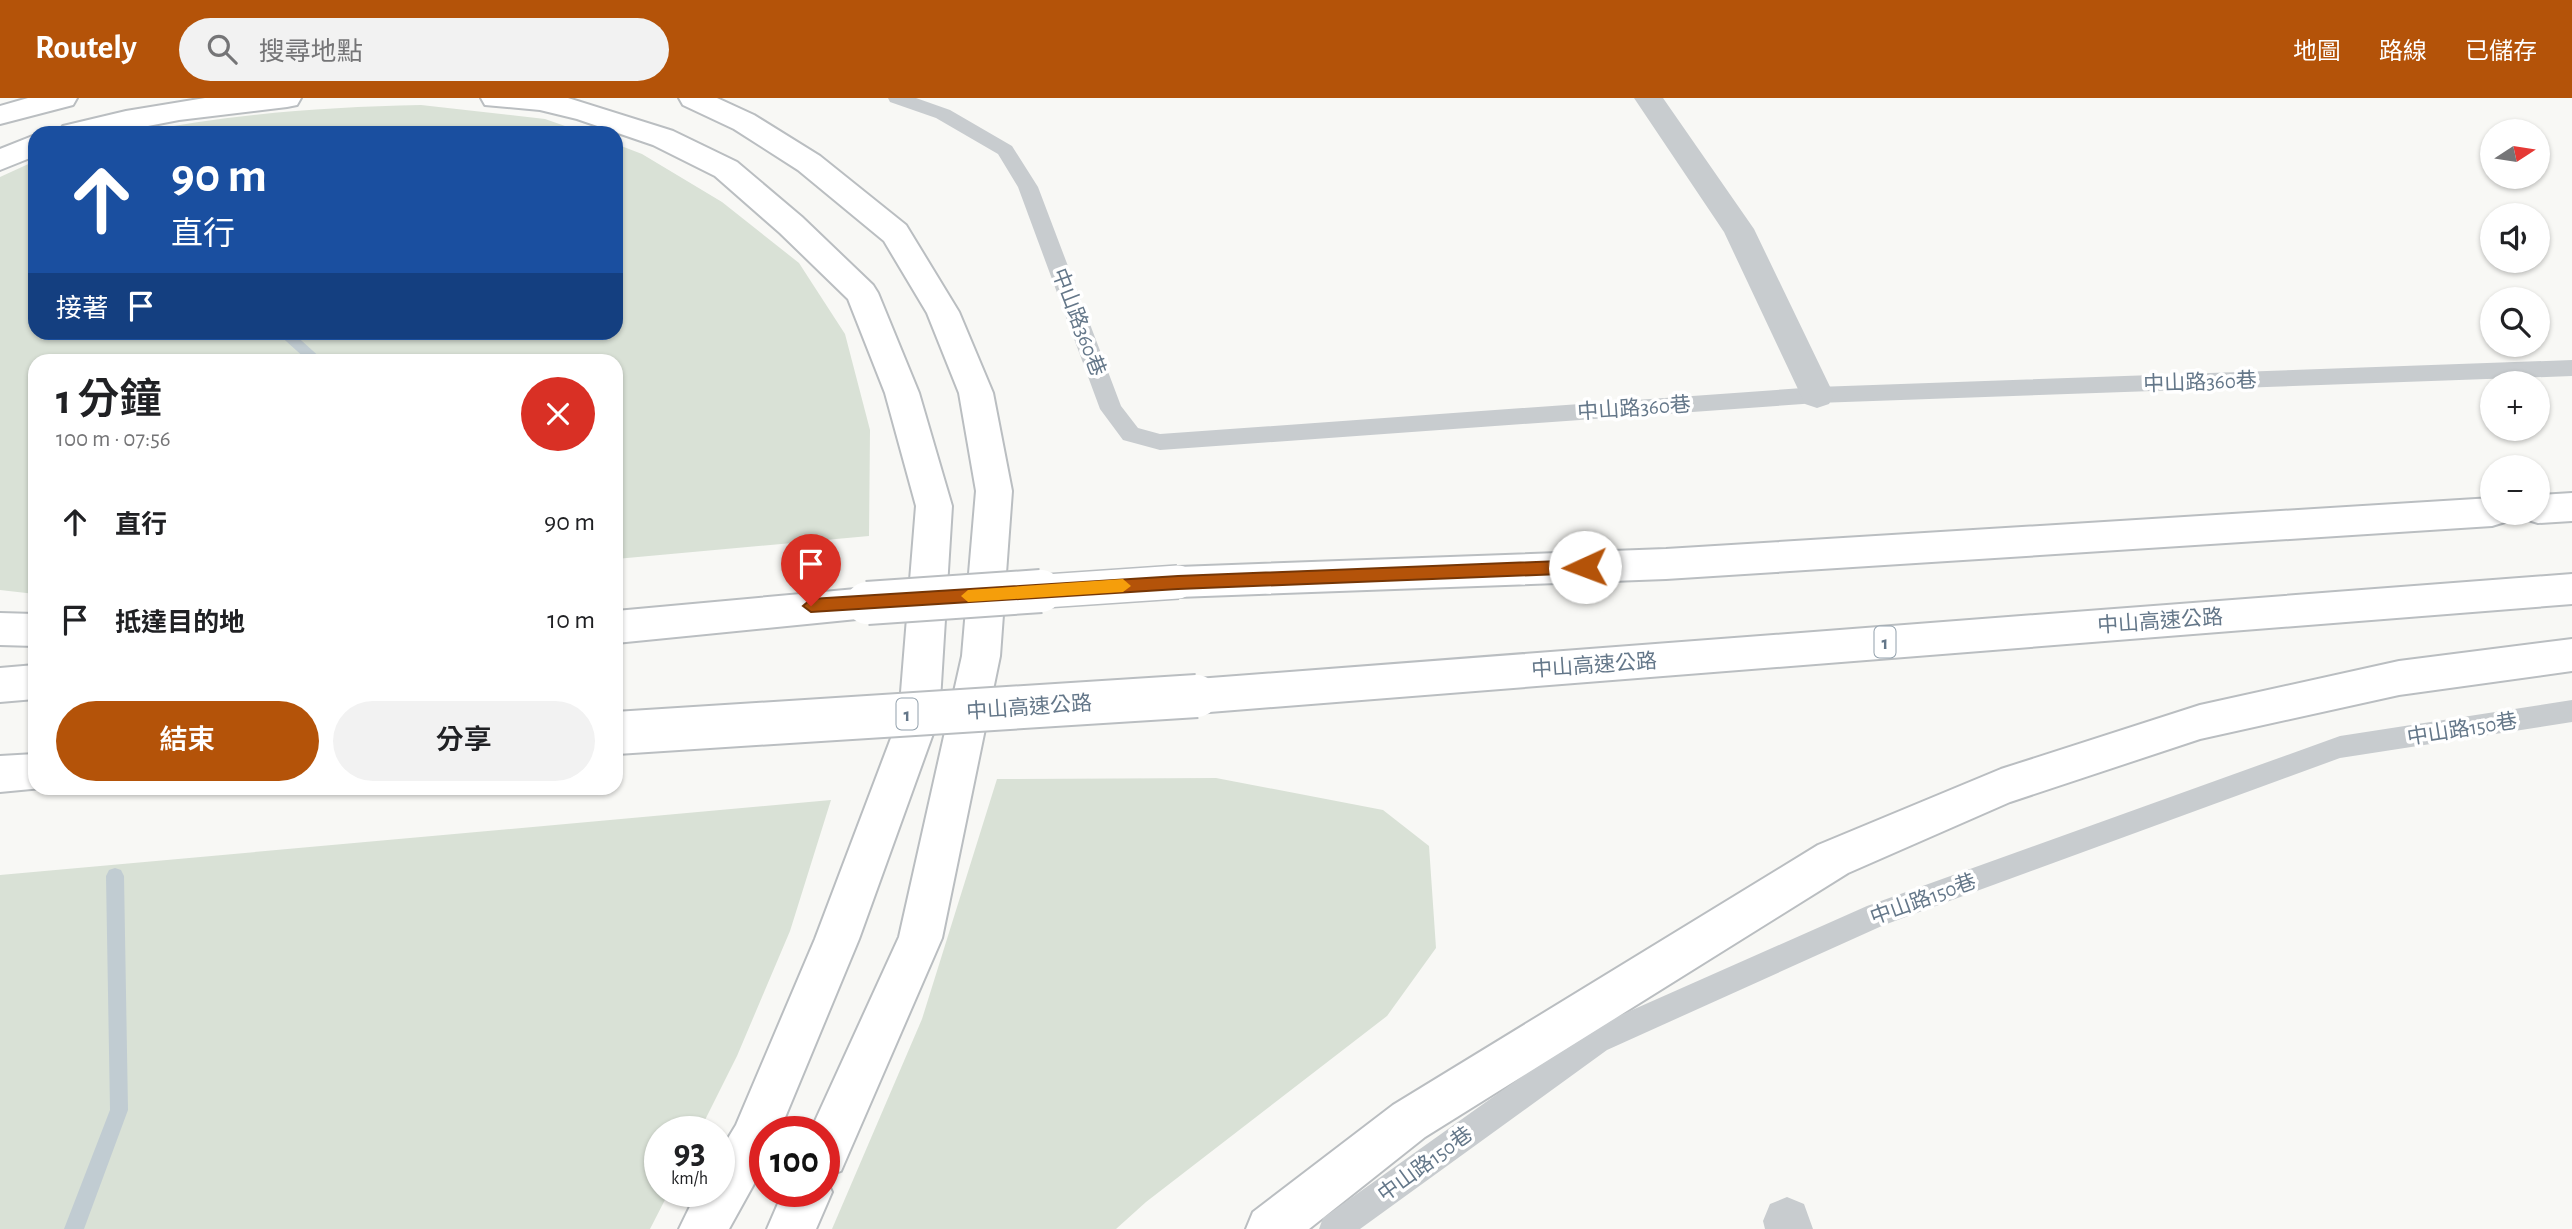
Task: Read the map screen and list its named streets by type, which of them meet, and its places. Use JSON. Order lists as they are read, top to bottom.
{
  "streets": {
    "highway": ["中山高速公路", "1"],
    "lane": ["中山路360巷", "中山路150巷"]
  },
  "north": "right",
  "page": {
    "header": "Routely",
    "search": "搜尋地點",
    "nav": ["地圖", "路線", "已儲存"],
    "map_buttons": ["+", "−"],
    "turn": ["90 m", "直行"],
    "then": "接著",
    "heading": ["1 分鐘", "100 m · 07:56"],
    "list": [
      {
        "name": "直行",
        "value": "90 m"
      },
      {
        "name": "抵達目的地",
        "value": "10 m"
      }
    ],
    "buttons": ["結束", "分享"],
    "speed": "93 km/h",
    "limit": "100"
  }
}
